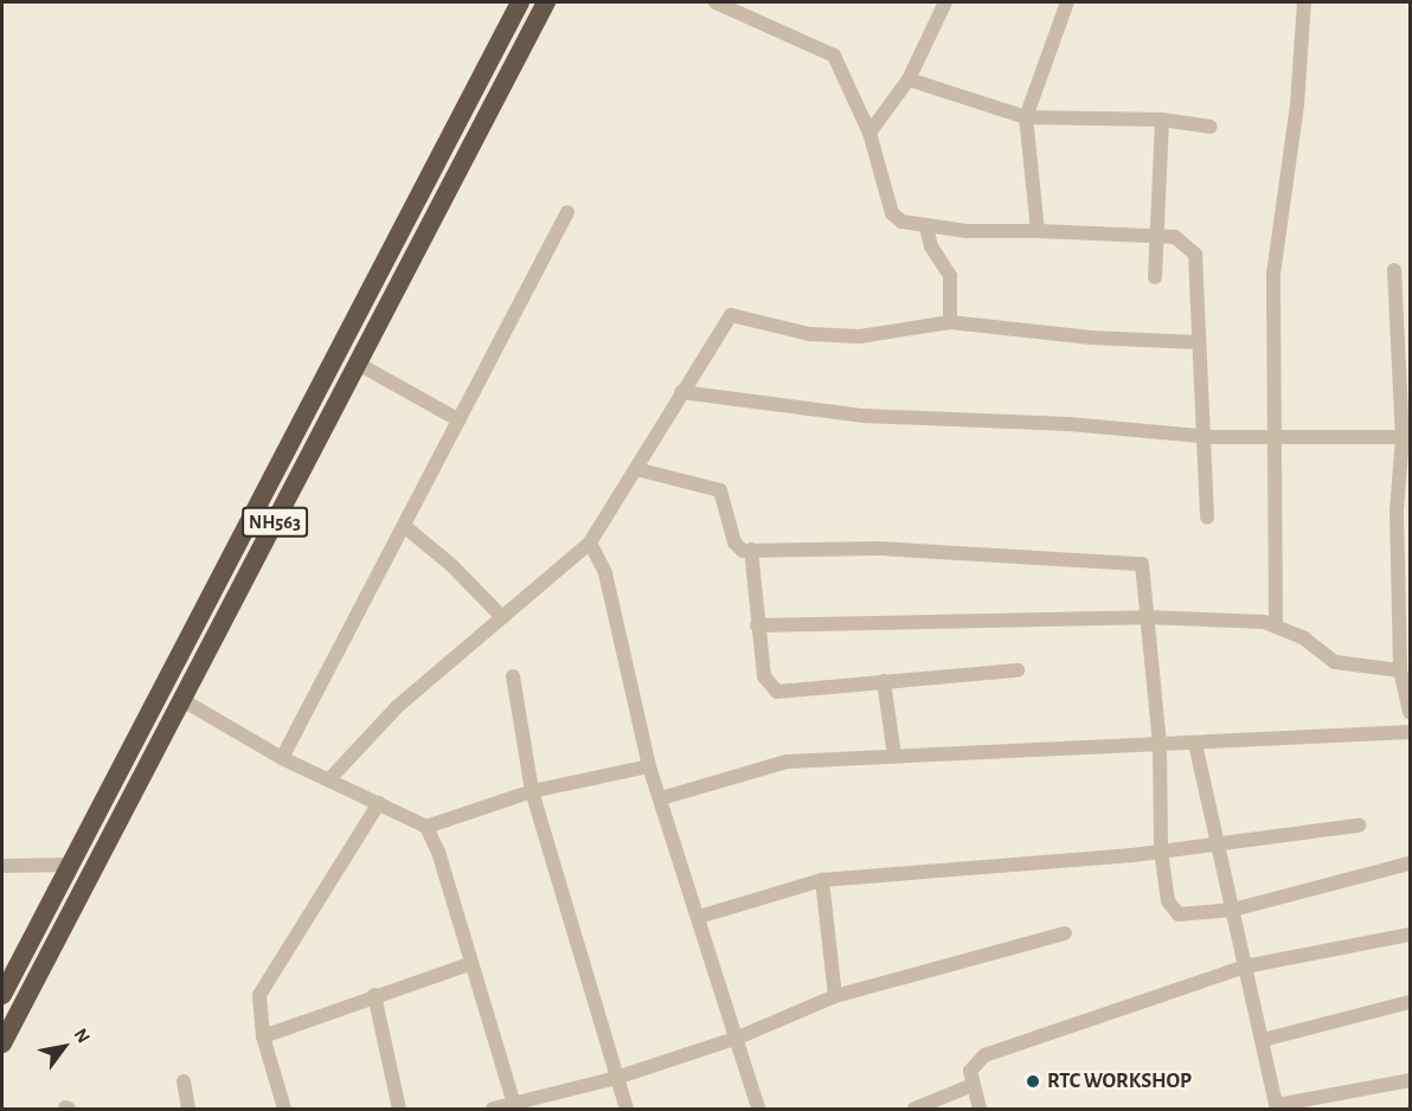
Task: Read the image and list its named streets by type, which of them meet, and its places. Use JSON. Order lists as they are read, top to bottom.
{
  "streets": {
    "highway": ["NH563"]
  },
  "places": ["RTC WORKSHOP"],
  "north": "top right"
}
